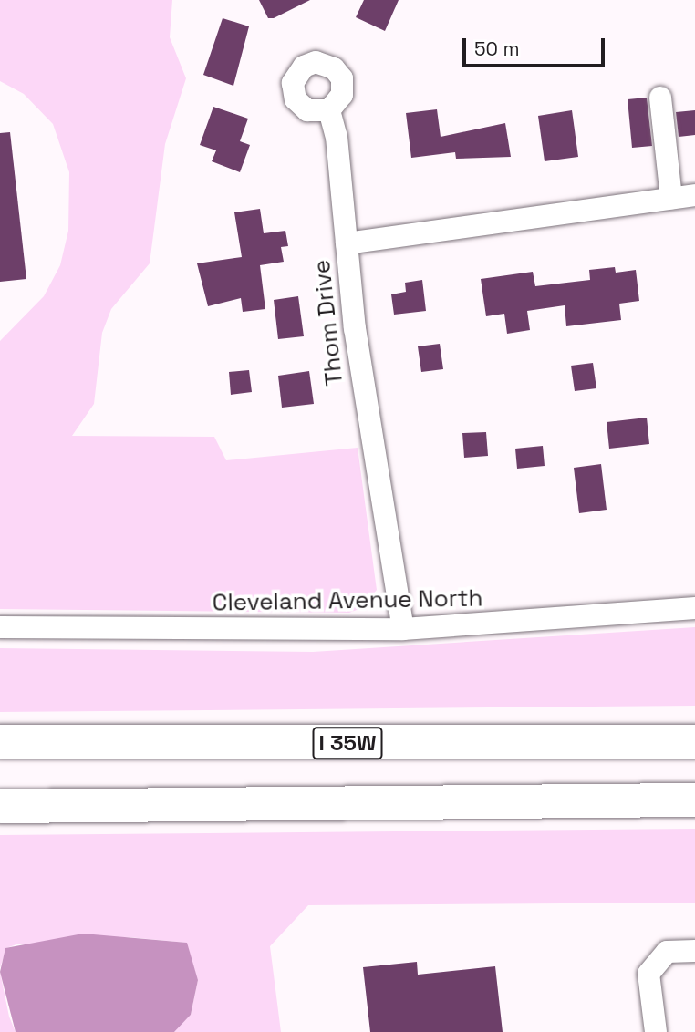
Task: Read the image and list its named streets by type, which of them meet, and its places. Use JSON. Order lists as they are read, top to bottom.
{
  "streets": {
    "highway": ["I 35W"],
    "street": ["Thom Drive", "Cleveland Avenue North"]
  },
  "crossings": [
    ["Thom Drive", "Cleveland Avenue North"]
  ],
  "scale_bar": "50 m"
}
